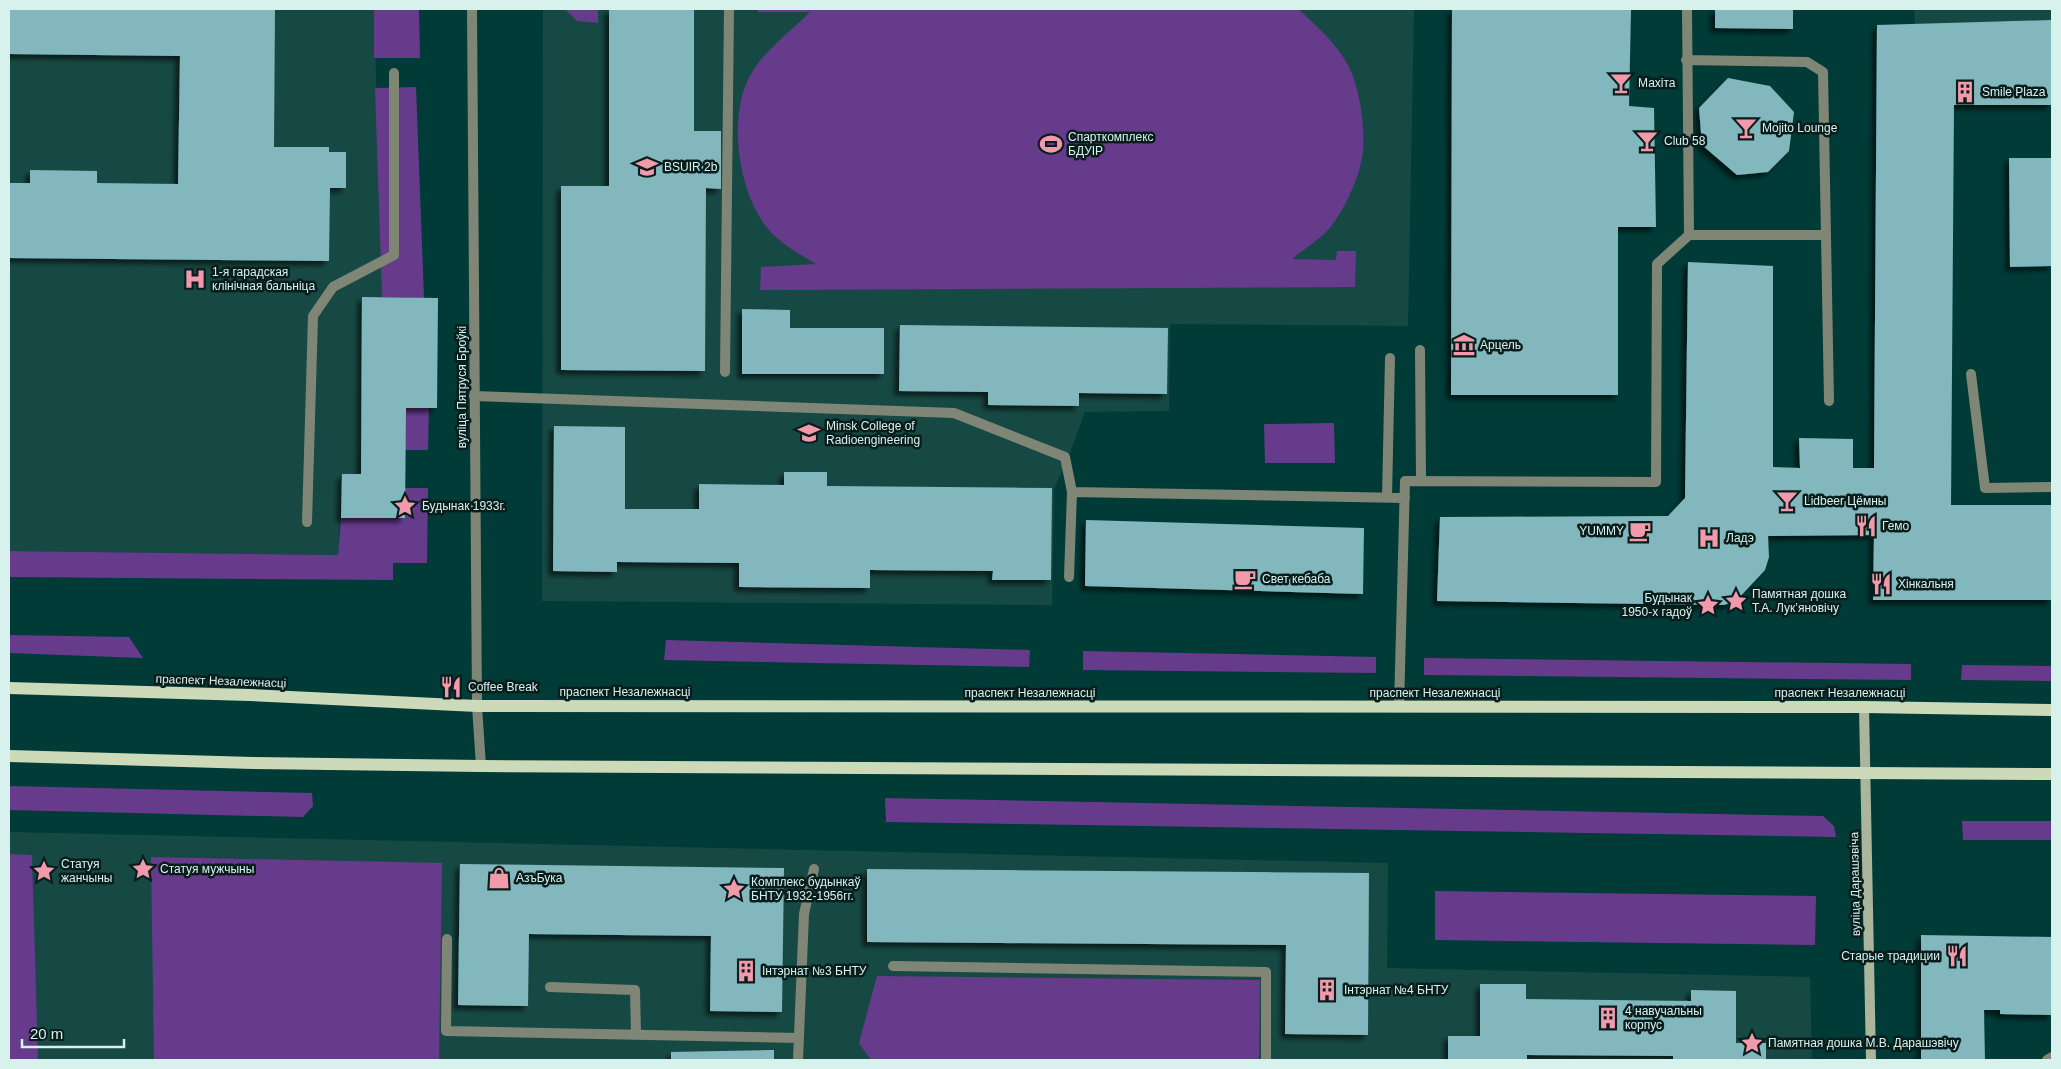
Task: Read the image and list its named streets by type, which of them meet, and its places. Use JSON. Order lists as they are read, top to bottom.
{
  "streets": {
    "main road": ["праспект Незалежнасці", "вуліца Дарашэвіча"],
    "street": ["вуліца Пятруся Броўкі"]
  },
  "crossings": [
    ["вуліца Пятруся Броўкі", "праспект Незалежнасці"],
    ["праспект Незалежнасці", "вуліца Дарашэвіча"]
  ],
  "places": {
    "bar": [
      "Махіта",
      "Mojito Lounge",
      "Club 58",
      "Lidbeer Цёмны"
    ],
    "building": [
      "Smile Plaza",
      "Інтэрнат №3 БНТУ",
      "Інтэрнат №4 БНТУ",
      "4 навучальны корпус"
    ],
    "sports": ["Спарткомплекс БДУІР"],
    "school or university": ["BSUIR 2b", "Minsk College of Radioengineering"],
    "hospital": ["1-я гарадская клінічная бальніца", "Ладэ"],
    "museum": ["Арцель"],
    "place": [
      "Будынак 1933г.",
      "Памятная дошка Т.А. Лукʼяновічу",
      "Будынак 1950-х гадоў",
      "Статуя мужчыны",
      "Статуя жанчыны",
      "Комплекс будынкаў БНТУ 1932-1956гг.",
      "Памятная дошка М.В. Дарашэвічу"
    ],
    "restaurant": [
      "Гемо",
      "Хінкальня",
      "Coffee Break",
      "Старые традиции"
    ],
    "cafe": ["YUMMY", "Свет кебаба"],
    "shop": ["АзъБука"]
  },
  "scale_bar": "20 m"
}
